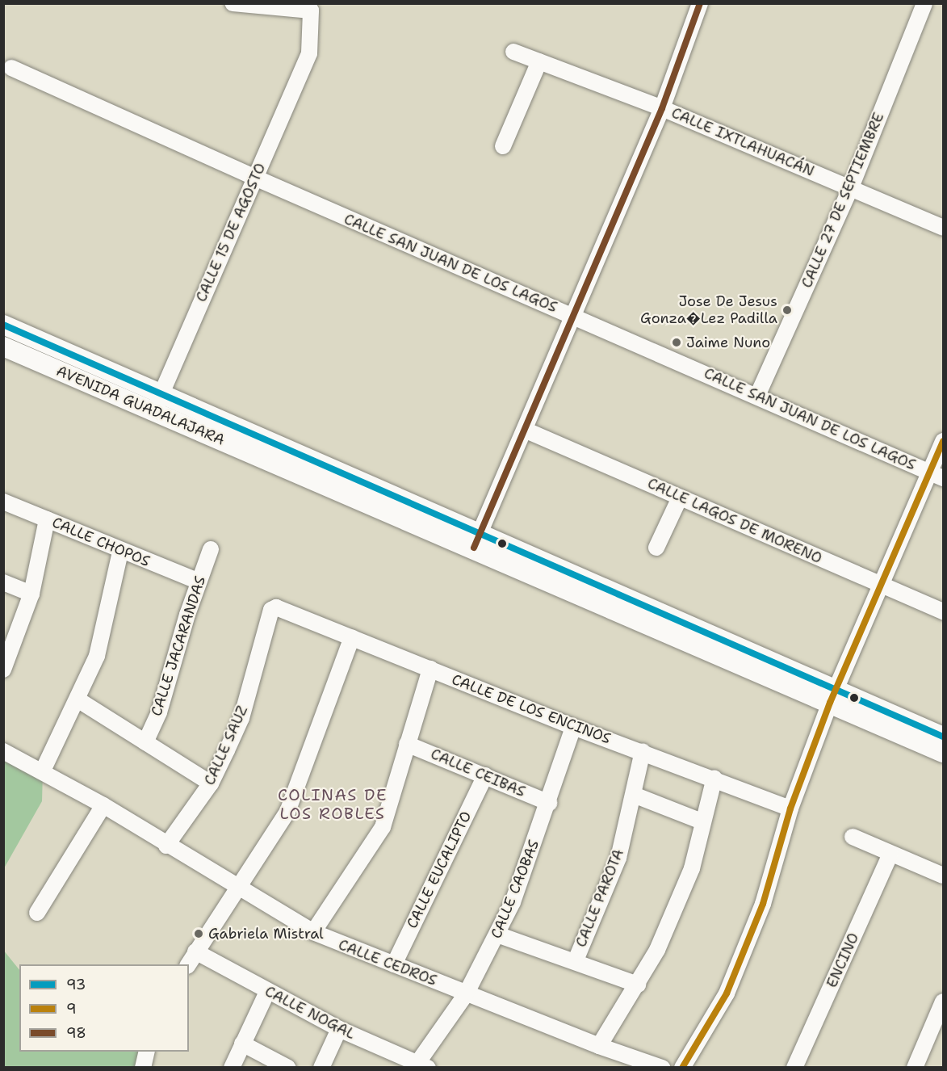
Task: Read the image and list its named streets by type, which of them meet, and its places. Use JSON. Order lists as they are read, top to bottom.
{
  "streets": {
    "street": [
      "CALLE IXTLAHUACÁN",
      "CALLE 27 DE SEPTIEMBRE",
      "CALLE 15 DE AGOSTO",
      "CALLE SAN JUAN DE LOS LAGOS",
      "AVENIDA GUADALAJARA",
      "CALLE LAGOS DE MORENO",
      "CALLE CHOPOS",
      "CALLE JACARANDAS",
      "CALLE DE LOS ENCINOS",
      "CALLE SAUZ",
      "CALLE CEIBAS",
      "CALLE EUCALIPTO",
      "CALLE CAOBAS",
      "CALLE PAROTA",
      "ENCINO",
      "CALLE CEDROS",
      "CALLE NOGAL"
    ]
  },
  "crossings": [
    ["CALLE IXTLAHUACÁN", "CALLE 27 DE SEPTIEMBRE"],
    ["CALLE 27 DE SEPTIEMBRE", "CALLE SAN JUAN DE LOS LAGOS"],
    ["CALLE 15 DE AGOSTO", "CALLE SAN JUAN DE LOS LAGOS"],
    ["CALLE 15 DE AGOSTO", "AVENIDA GUADALAJARA"],
    ["CALLE CHOPOS", "CALLE JACARANDAS"],
    ["CALLE DE LOS ENCINOS", "CALLE SAUZ"],
    ["CALLE DE LOS ENCINOS", "CALLE CAOBAS"],
    ["CALLE DE LOS ENCINOS", "CALLE PAROTA"],
    ["CALLE SAUZ", "CALLE CEDROS"],
    ["CALLE CEIBAS", "CALLE EUCALIPTO"],
    ["CALLE CEIBAS", "CALLE CAOBAS"],
    ["CALLE EUCALIPTO", "CALLE CEDROS"],
    ["CALLE CAOBAS", "CALLE CEDROS"],
    ["CALLE CAOBAS", "CALLE NOGAL"]
  ],
  "districts": ["COLINAS DE LOS ROBLES"],
  "places": ["Jose De Jesus Gonza�Lez Padilla", "Jaime Nuno", "Gabriela Mistral"],
  "lines": ["transit line 98", "transit line 93", "transit line 9"],
  "legend": ["93", "9", "98"]
}
